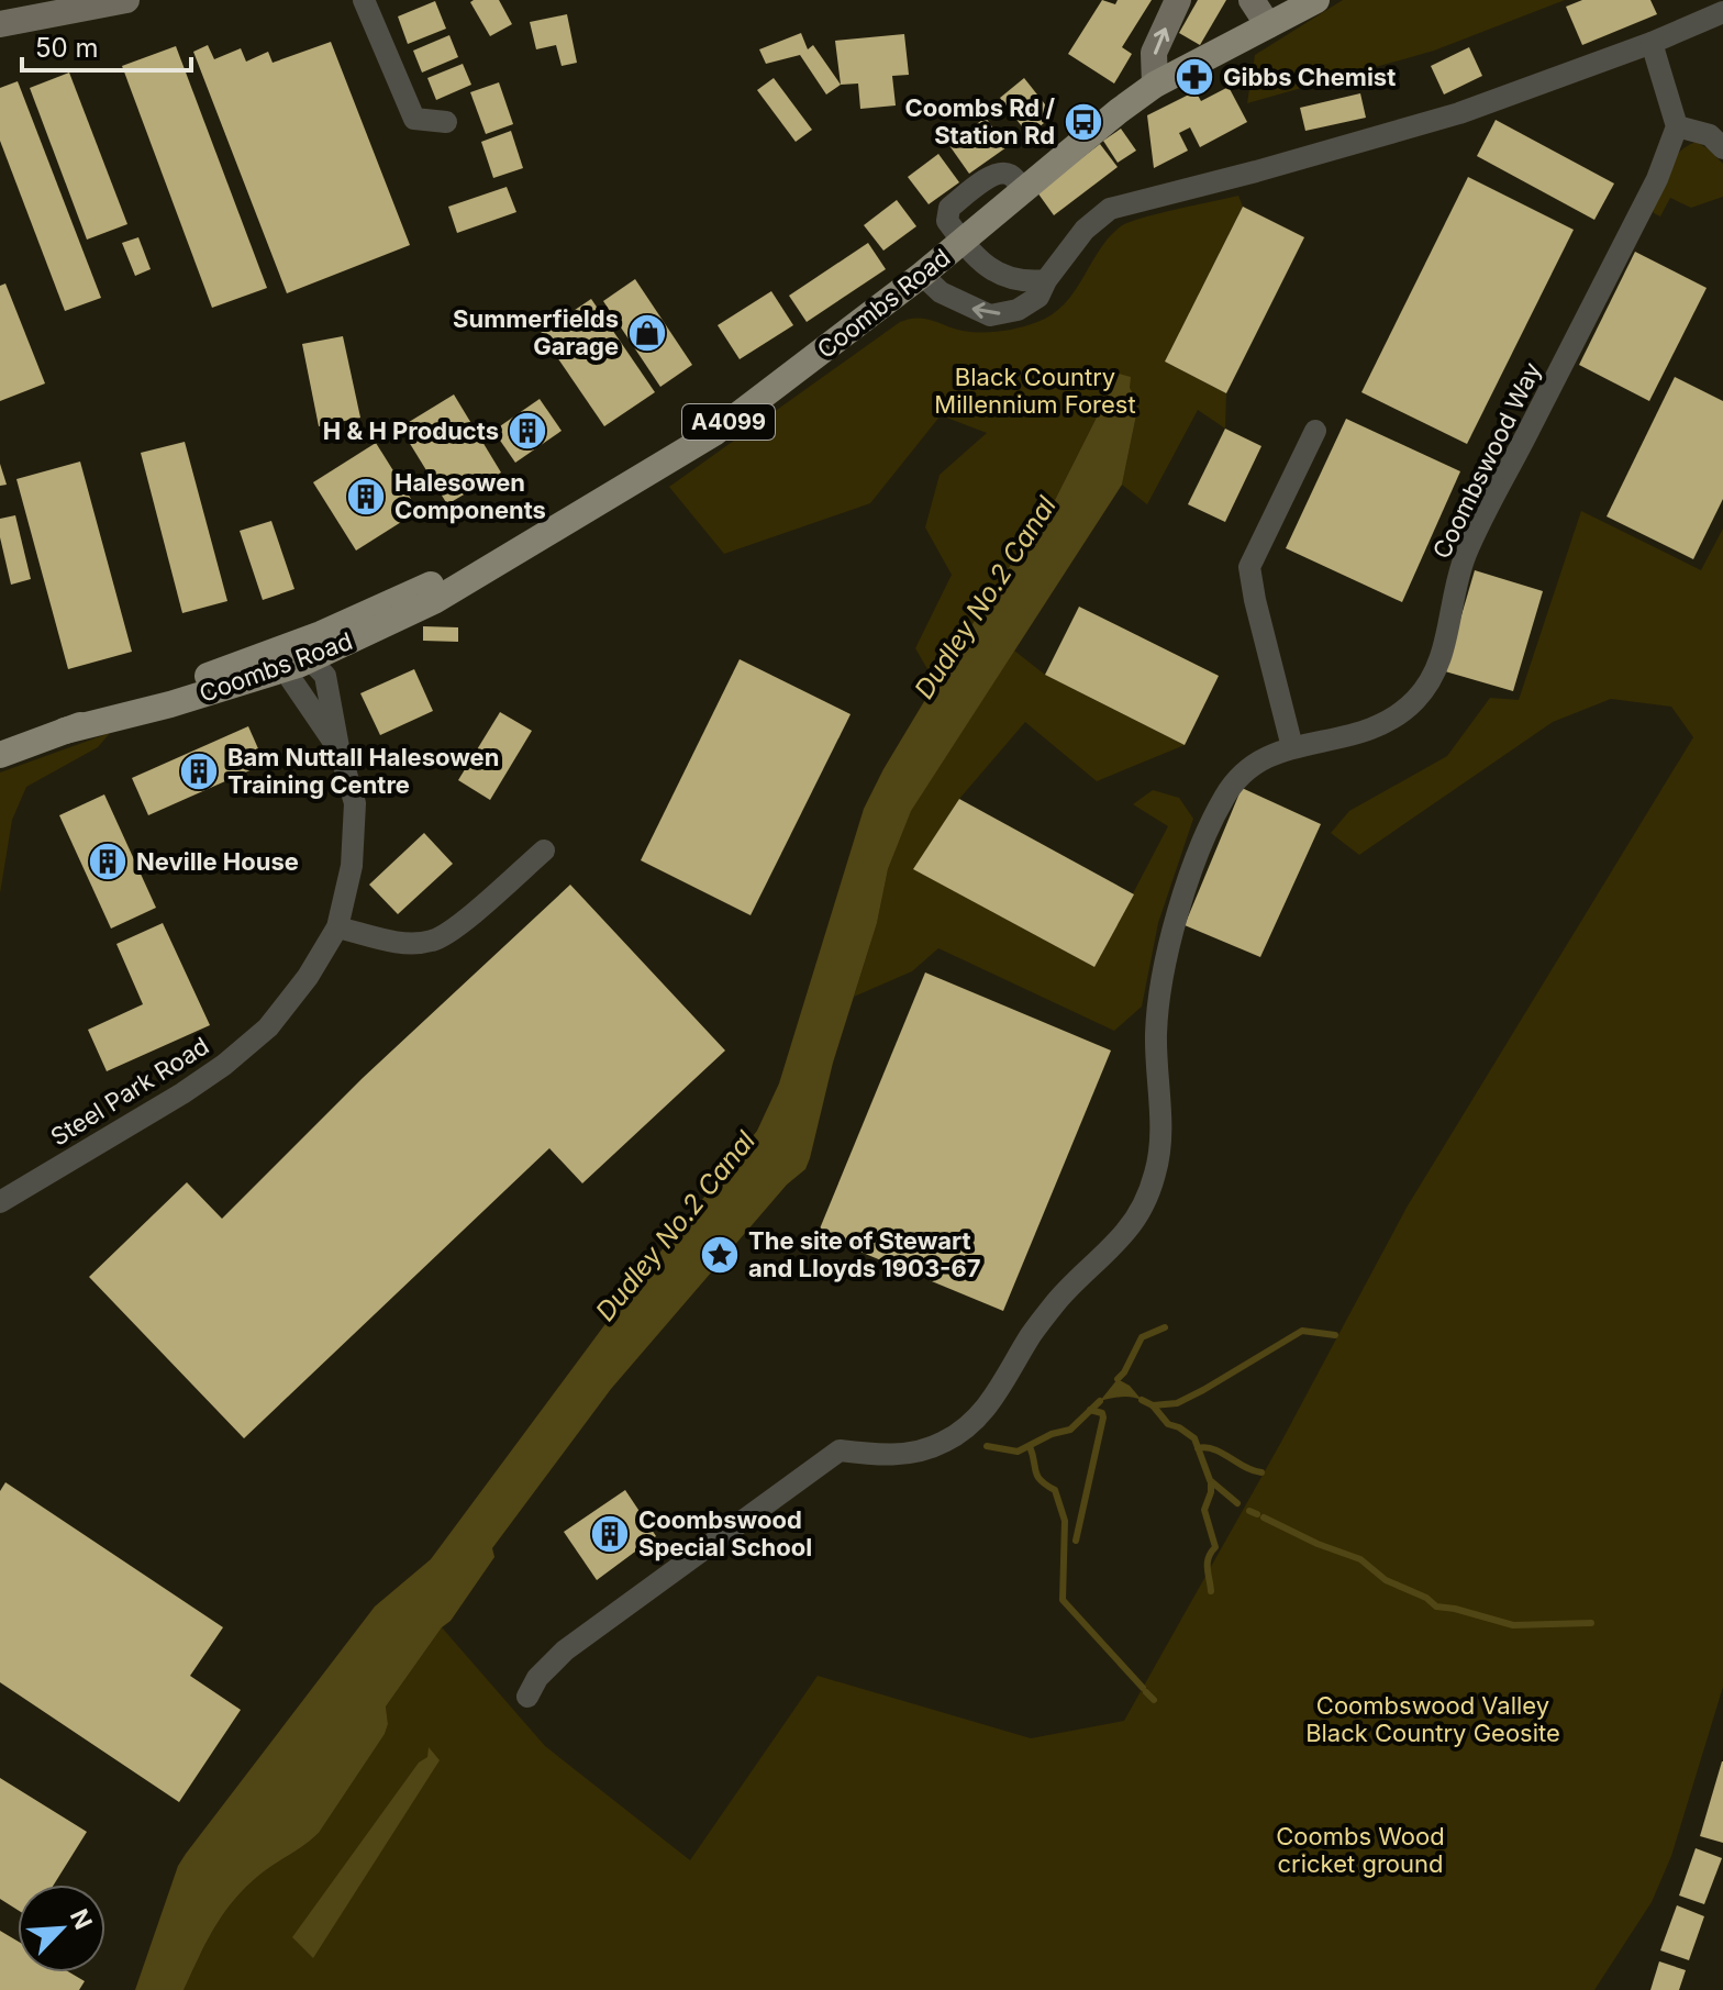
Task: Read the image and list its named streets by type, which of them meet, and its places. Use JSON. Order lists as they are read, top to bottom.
{
  "streets": {
    "main road": ["Coombs Road", "A4099"],
    "street": ["Coombswood Way", "Steel Park Road"]
  },
  "crossings": [
    ["Coombs Road", "A4099"],
    ["Coombs Road", "Steel Park Road"]
  ],
  "water": ["Dudley No.2 Canal"],
  "parks": ["Black Country Millennium Forest", "Coombswood Valley Black Country Geosite", "Coombs Wood cricket ground"],
  "places": {
    "pharmacy": ["Gibbs Chemist"],
    "bus stop": ["Coombs Rd / Station Rd"],
    "shop": ["Summerfields Garage"],
    "building": [
      "H & H Products",
      "Halesowen Components",
      "Bam Nuttall Halesowen Training Centre",
      "Neville House",
      "Coombswood Special School"
    ],
    "place": ["The site of Stewart and Lloyds 1903-67"]
  },
  "scale_bar": "50 m",
  "north": "top right"
}
